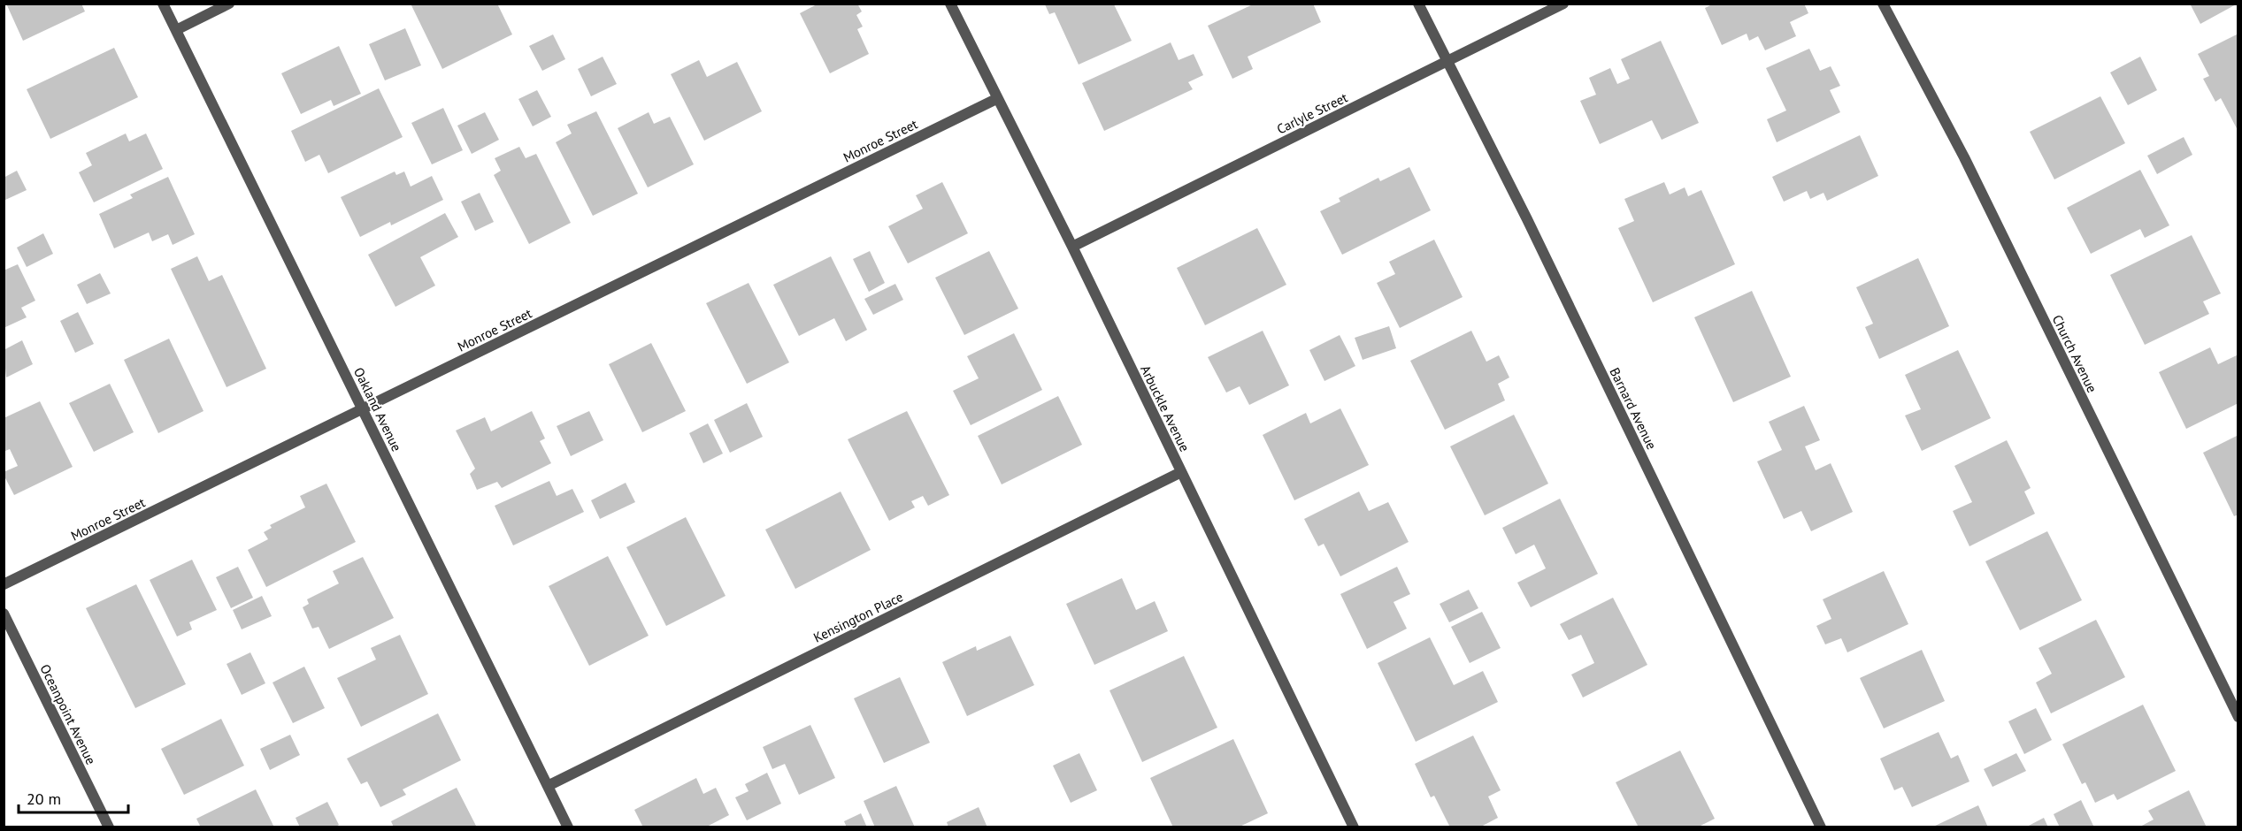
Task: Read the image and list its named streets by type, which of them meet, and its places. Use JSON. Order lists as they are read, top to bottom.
{
  "streets": {
    "street": [
      "Carlyle Street",
      "Monroe Street",
      "Church Avenue",
      "Arbuckle Avenue",
      "Barnard Avenue",
      "Oakland Avenue",
      "Kensington Place",
      "Oceanpoint Avenue"
    ]
  },
  "crossings": [
    ["Carlyle Street", "Arbuckle Avenue"],
    ["Carlyle Street", "Barnard Avenue"],
    ["Monroe Street", "Arbuckle Avenue"],
    ["Monroe Street", "Oakland Avenue"],
    ["Arbuckle Avenue", "Kensington Place"],
    ["Oakland Avenue", "Kensington Place"]
  ],
  "scale_bar": "20 m"
}
